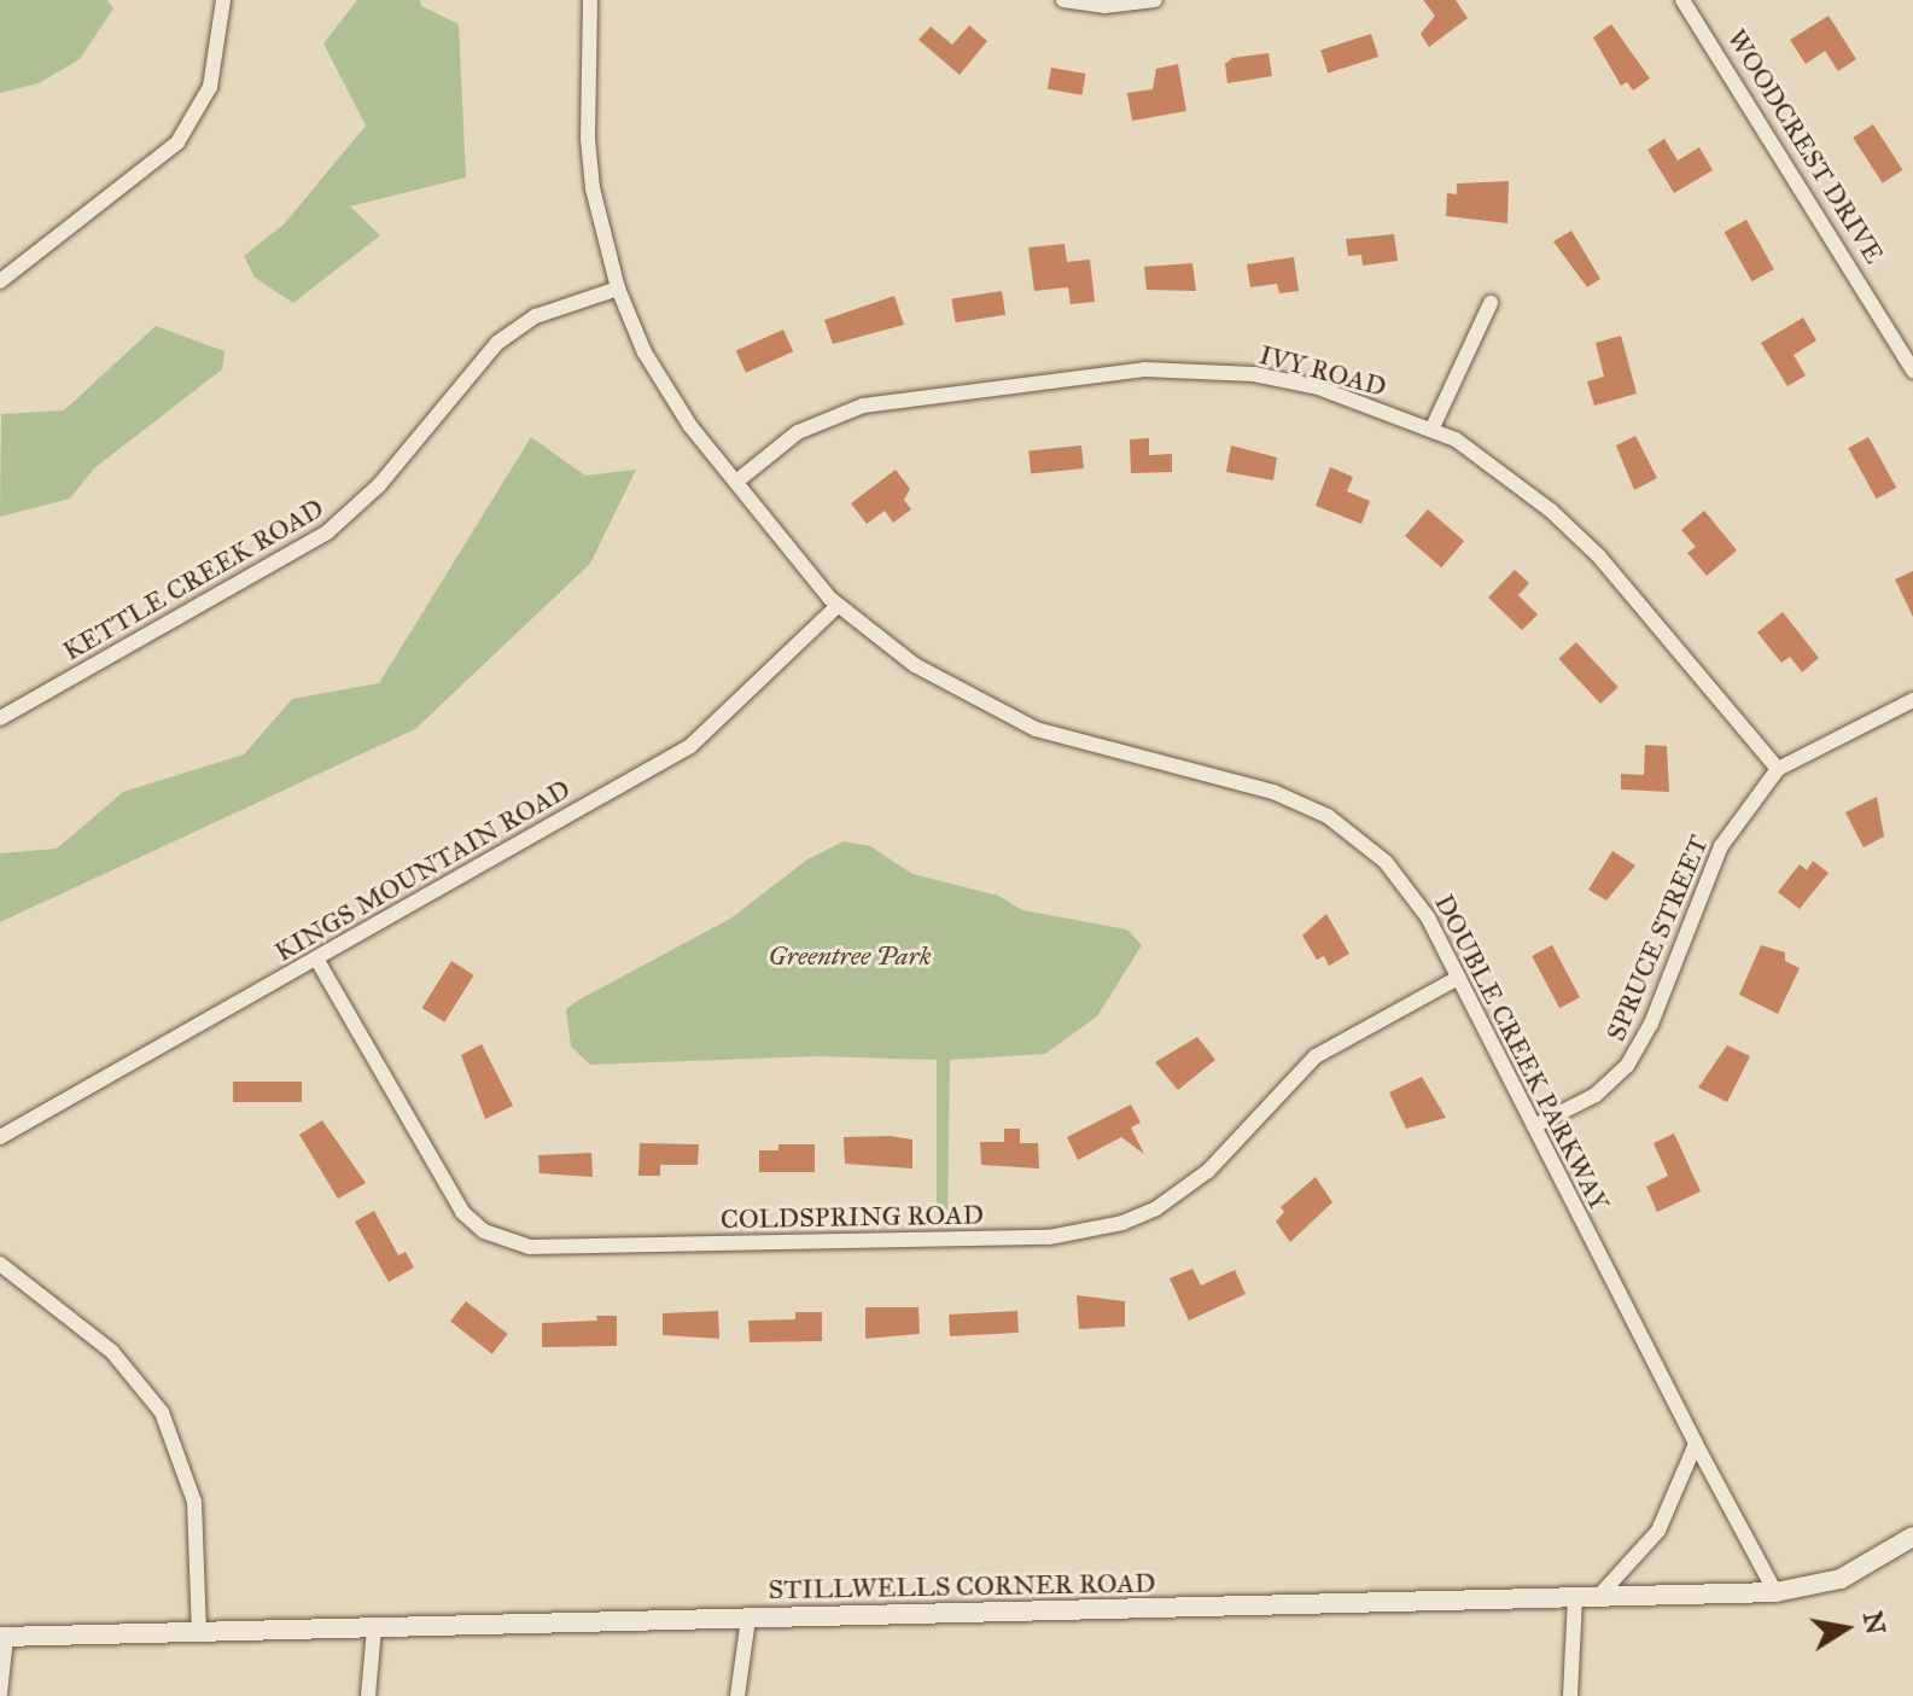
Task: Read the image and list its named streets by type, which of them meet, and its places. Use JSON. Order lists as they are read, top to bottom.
{
  "streets": {
    "street": [
      "WOODCREST DRIVE",
      "IVY ROAD",
      "KETTLE CREEK ROAD",
      "KINGS MOUNTAIN ROAD",
      "SPRUCE STREET",
      "DOUBLE CREEK PARKWAY",
      "COLDSPRING ROAD",
      "STILLWELLS CORNER ROAD"
    ]
  },
  "crossings": [
    ["IVY ROAD", "SPRUCE STREET"],
    ["IVY ROAD", "DOUBLE CREEK PARKWAY"],
    ["KETTLE CREEK ROAD", "DOUBLE CREEK PARKWAY"],
    ["KINGS MOUNTAIN ROAD", "DOUBLE CREEK PARKWAY"],
    ["KINGS MOUNTAIN ROAD", "COLDSPRING ROAD"],
    ["SPRUCE STREET", "DOUBLE CREEK PARKWAY"],
    ["DOUBLE CREEK PARKWAY", "COLDSPRING ROAD"],
    ["DOUBLE CREEK PARKWAY", "STILLWELLS CORNER ROAD"]
  ],
  "parks": ["Greentree Park"],
  "north": "right"
}
